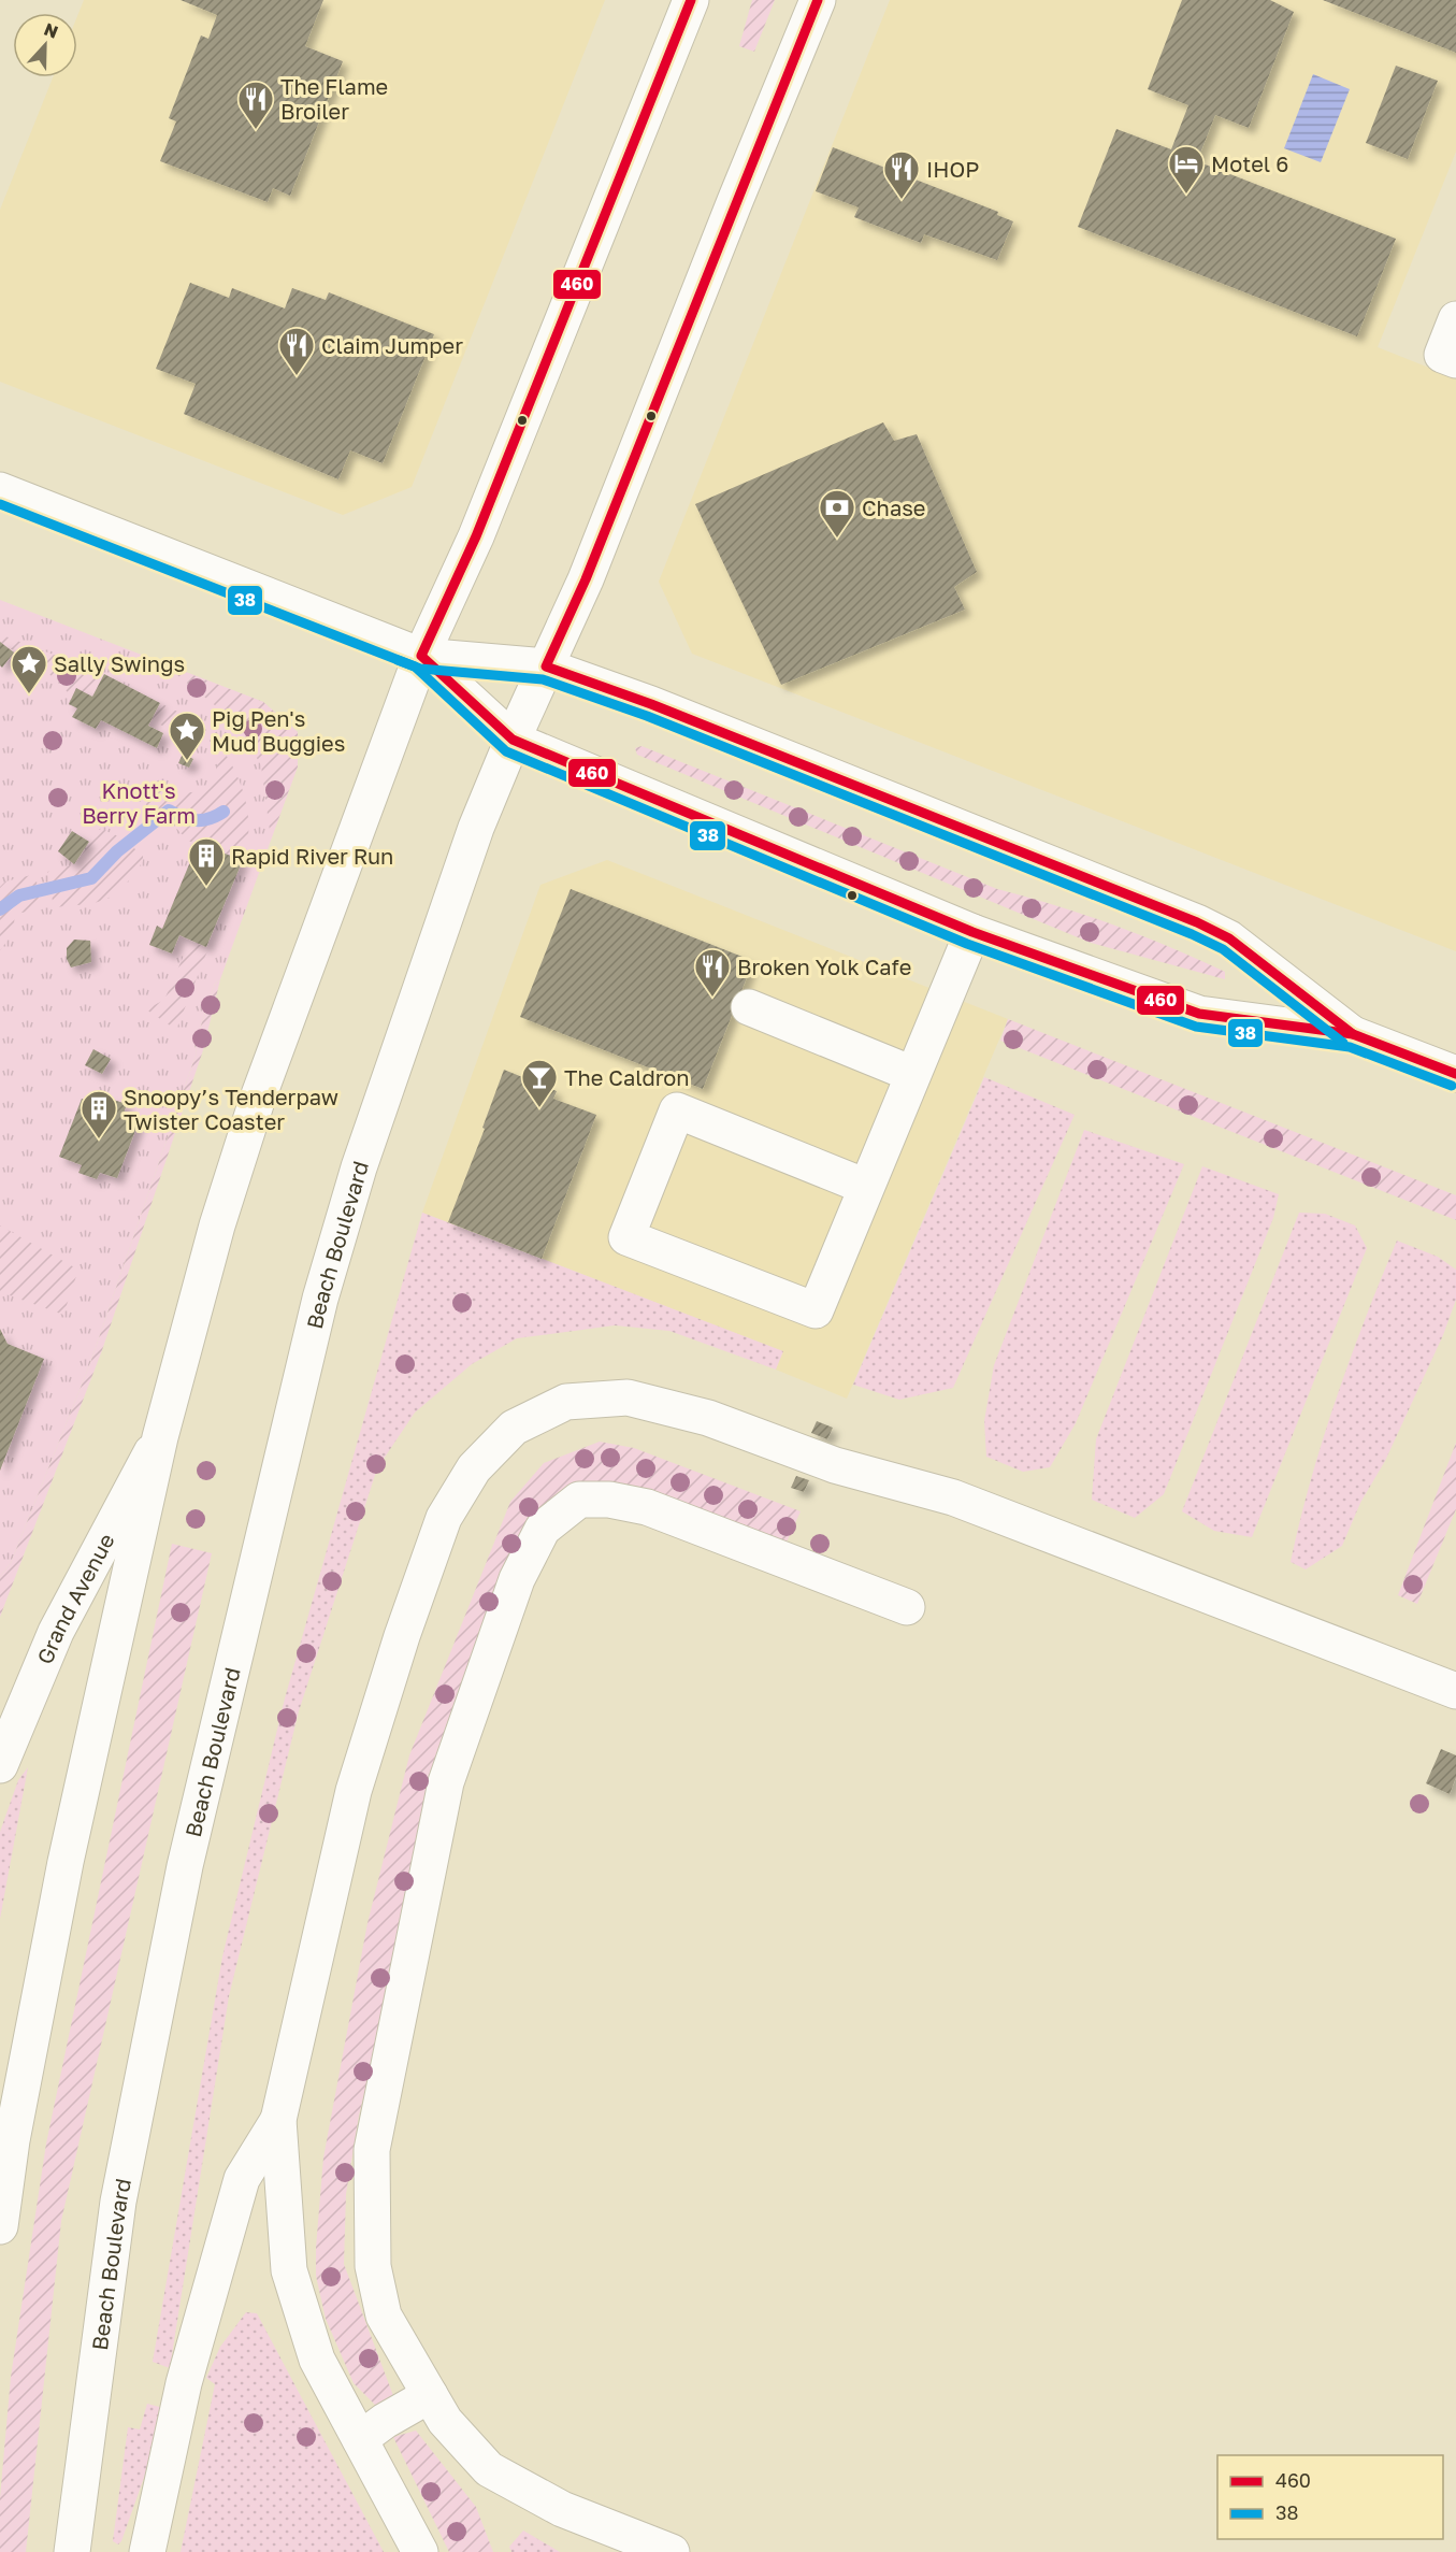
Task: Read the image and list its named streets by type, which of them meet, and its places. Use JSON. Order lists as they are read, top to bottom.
{
  "streets": {
    "main road": ["Beach Boulevard", "Grand Avenue"]
  },
  "parks": ["Knott's Berry Farm"],
  "places": {
    "restaurant": [
      "The Flame Broiler",
      "IHOP",
      "Claim Jumper",
      "Broken Yolk Cafe"
    ],
    "hotel": ["Motel 6"],
    "bank": ["Chase"],
    "place": ["Sally Swings", "Pig Pen's Mud Buggies"],
    "building": ["Rapid River Run", "Snoopy’s Tenderpaw Twister Coaster"],
    "bar": ["The Caldron"]
  },
  "lines": ["transit line 460", "transit line 38"],
  "legend": ["460", "38"],
  "north": "top"
}
